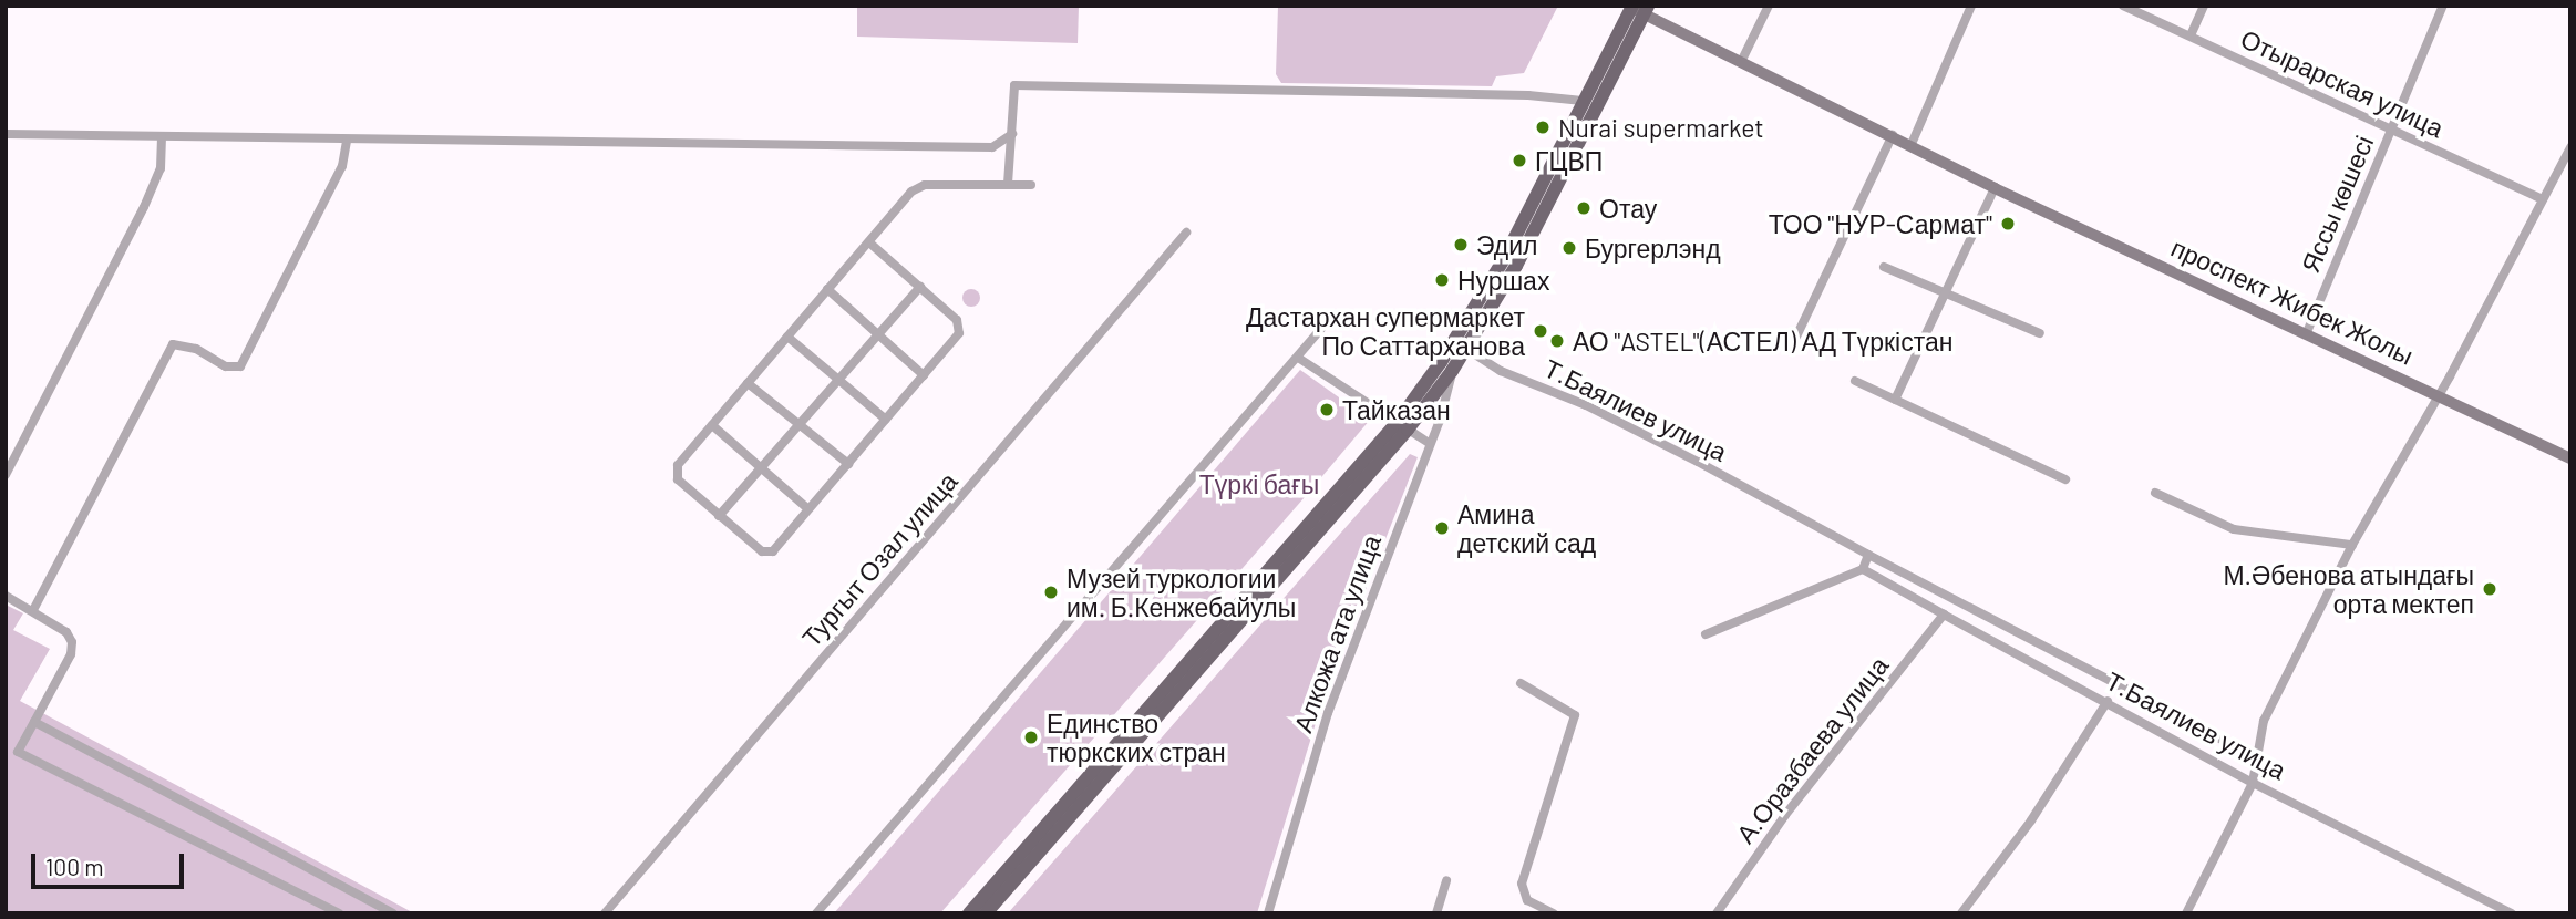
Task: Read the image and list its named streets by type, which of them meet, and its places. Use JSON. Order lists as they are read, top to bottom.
{
  "streets": {
    "main road": ["проспект Жибек Жолы"],
    "street": [
      "Отырарская улица",
      "Яссы көшесі",
      "Т.Баялиев улица",
      "Тургыт Озал улица",
      "Алкожа ата улица",
      "А.Оразбаева улица"
    ]
  },
  "crossings": [
    ["Отырарская улица", "Яссы көшесі"],
    ["Яссы көшесі", "проспект Жибек Жолы"],
    ["Т.Баялиев улица", "А.Оразбаева улица"]
  ],
  "parks": ["Түркі бағы"],
  "places": [
    "Nurai supermarket",
    "ГЦВП",
    "Отау",
    "ТОО \"НУР-Сармат\"",
    "Эдил",
    "Бургерлэнд",
    "Нуршах",
    "Дастархан супермаркет По Саттарханова",
    "АО \"ASTEL\"(АСТЕЛ) АД Түркістан",
    "Тайказан",
    "Амина детский сад",
    "М.Әбенова атындағы орта мектеп",
    "Музей туркологии им. Б.Кенжебайулы",
    "Единство тюркских стран"
  ],
  "scale_bar": "100 m"
}
